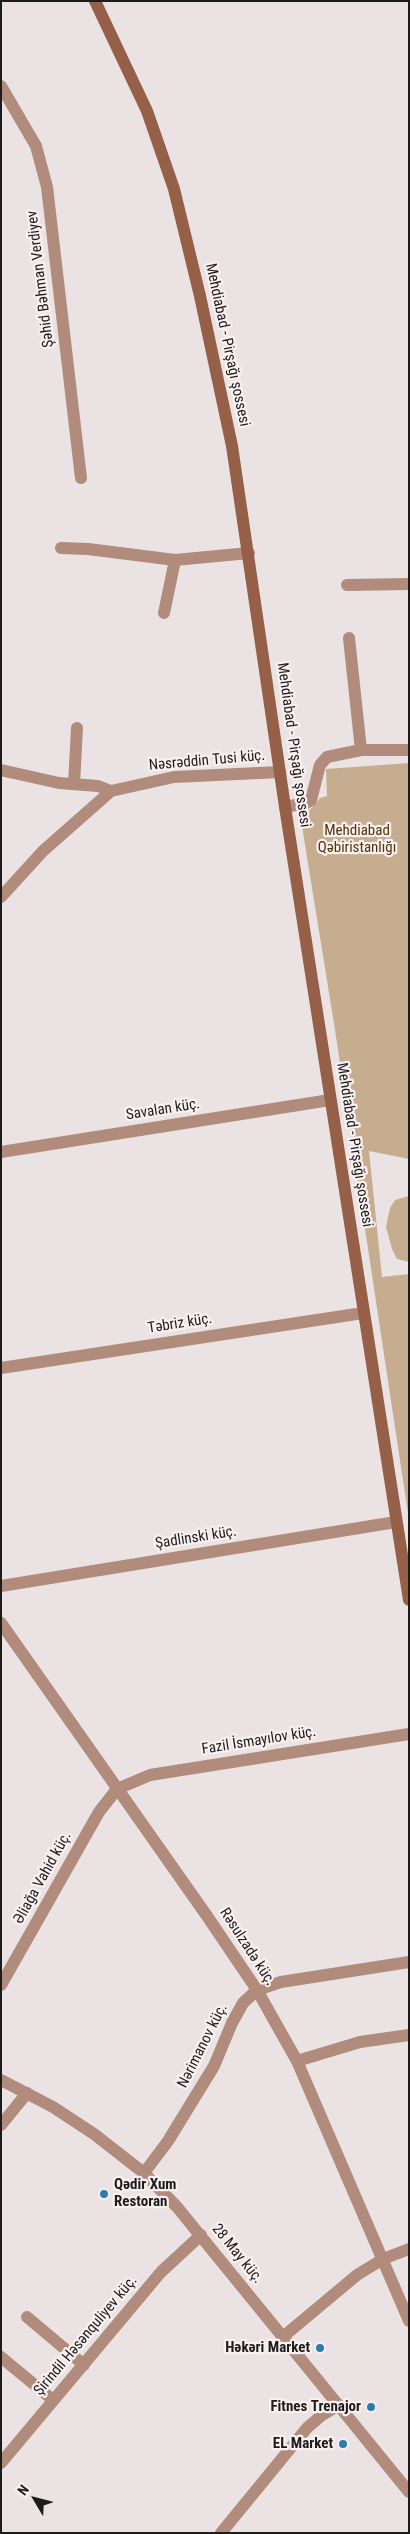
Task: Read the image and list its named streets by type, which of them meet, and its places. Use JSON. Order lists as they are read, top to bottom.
{
  "streets": {
    "main road": ["Mehdiabad - Pirşağı şossesi"],
    "street": [
      "Şəhid Bəhman Verdiyev",
      "Nəsrəddin Tusi küç.",
      "Savalan küç.",
      "Təbriz küç.",
      "Şadlinski küç.",
      "Fazil İsmayılov küç.",
      "Əliağa Vahid küç.",
      "Rəsulzadə küç.",
      "Nərimanov küç.",
      "28 May küç.",
      "Şirindil Həsənquliyev küç."
    ]
  },
  "crossings": [
    ["Mehdiabad - Pirşağı şossesi", "Nəsrəddin Tusi küç."],
    ["Mehdiabad - Pirşağı şossesi", "Savalan küç."],
    ["Mehdiabad - Pirşağı şossesi", "Təbriz küç."],
    ["Mehdiabad - Pirşağı şossesi", "Şadlinski küç."],
    ["Fazil İsmayılov küç.", "Əliağa Vahid küç."],
    ["Fazil İsmayılov küç.", "Rəsulzadə küç."],
    ["Əliağa Vahid küç.", "Rəsulzadə küç."],
    ["Rəsulzadə küç.", "Nərimanov küç."],
    ["Nərimanov küç.", "28 May küç."],
    ["28 May küç.", "Şirindil Həsənquliyev küç."]
  ],
  "parks": ["Mehdiabad Qəbiristanlığı"],
  "places": [
    "Qədir Xum Restoran",
    "Həkəri Market",
    "Fitnes Trenajor",
    "EL Market"
  ],
  "north": "top left"
}
